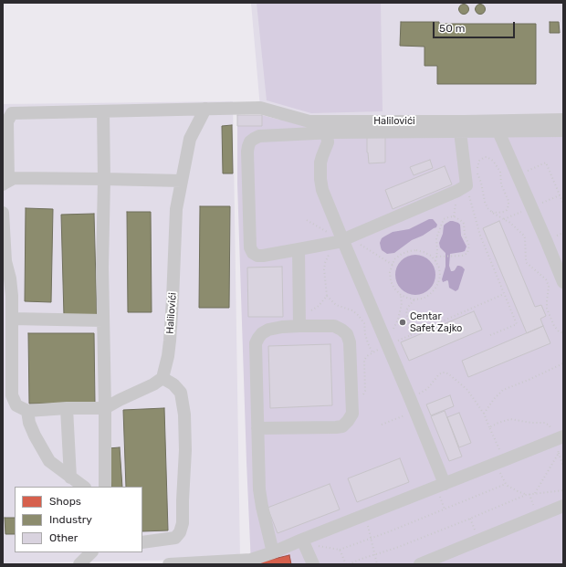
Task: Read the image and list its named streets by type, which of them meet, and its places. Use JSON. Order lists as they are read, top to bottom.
{
  "streets": {
    "street": ["Halilovići"]
  },
  "places": ["Centar Safet Zajko"],
  "legend": ["Shops", "Industry", "Other"],
  "scale_bar": "50 m"
}
